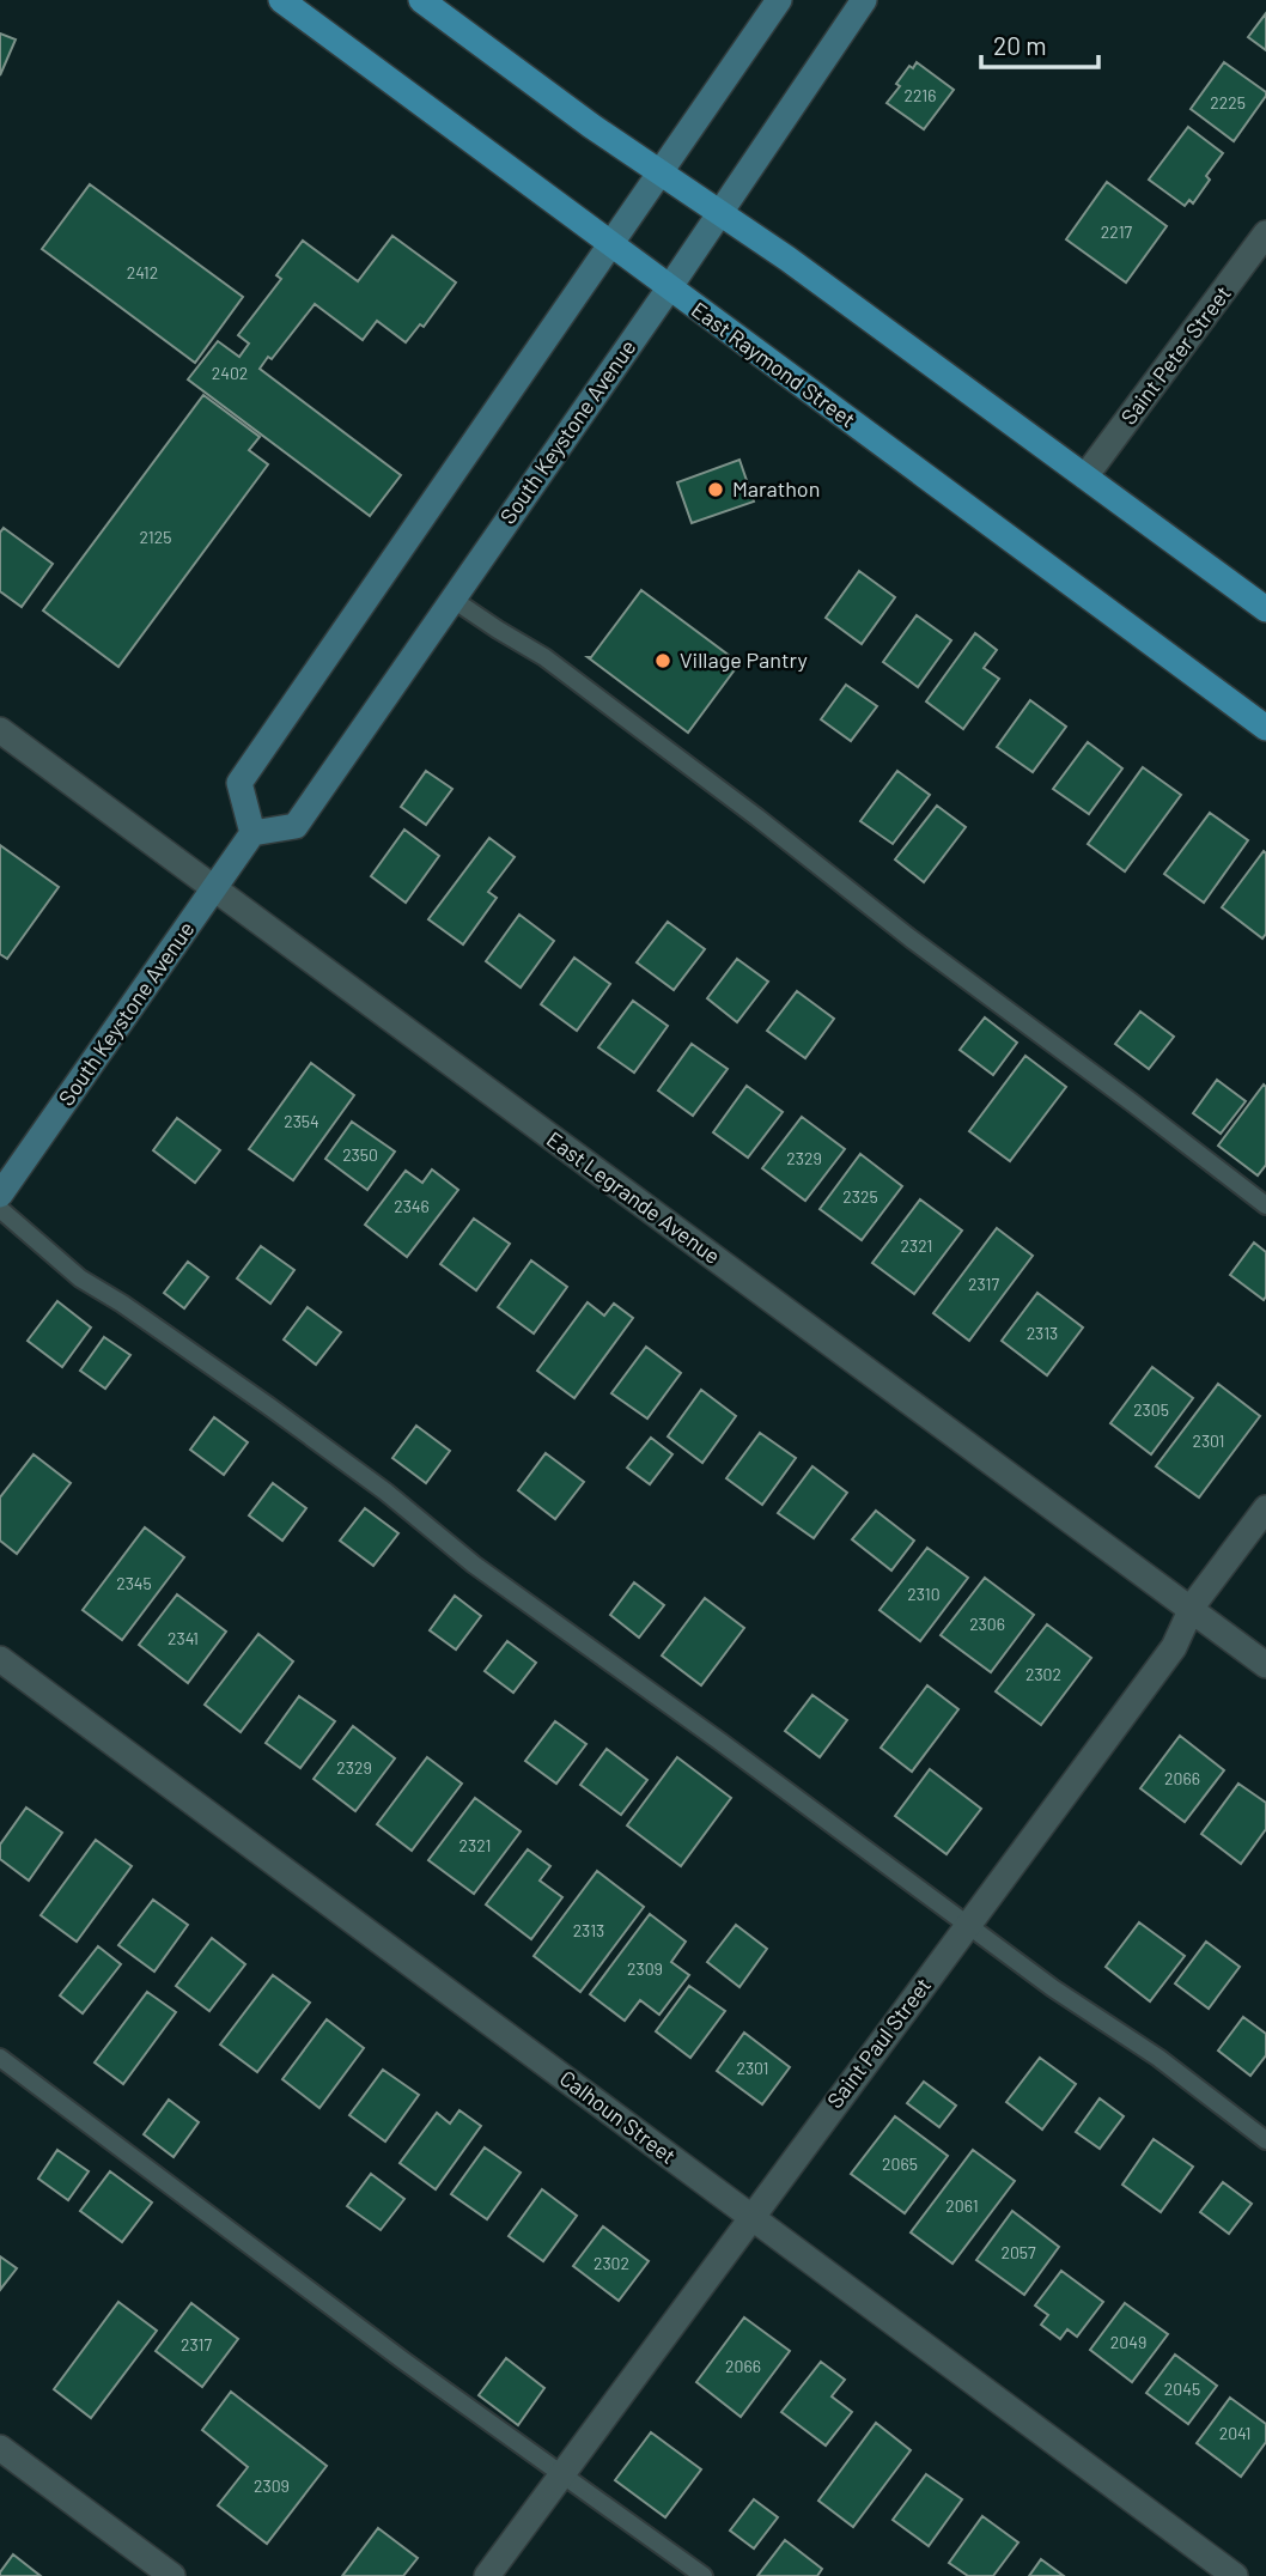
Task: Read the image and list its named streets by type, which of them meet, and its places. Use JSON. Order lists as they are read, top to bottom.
{
  "streets": {
    "main road": ["East Raymond Street", "South Keystone Avenue"],
    "street": [
      "Saint Peter Street",
      "East Legrande Avenue",
      "Saint Paul Street",
      "Calhoun Street"
    ]
  },
  "crossings": [
    ["East Raymond Street", "South Keystone Avenue"],
    ["South Keystone Avenue", "East Legrande Avenue"],
    ["East Legrande Avenue", "Saint Paul Street"],
    ["Saint Paul Street", "Calhoun Street"]
  ],
  "places": ["Marathon", "Village Pantry"],
  "house_numbers": [
    "2216",
    "2225",
    "2217",
    "2412",
    "2402",
    "2125",
    "2354",
    "2350",
    "2329",
    "2325",
    "2346",
    "2321",
    "2317",
    "2313",
    "2305",
    "2301",
    "2345",
    "2310",
    "2306",
    "2341",
    "2302",
    "2329",
    "2066",
    "2321",
    "2313",
    "2309",
    "2301",
    "2065",
    "2061",
    "2057",
    "2302",
    "2049",
    "2317",
    "2066",
    "2045",
    "2041",
    "2309"
  ],
  "scale_bar": "20 m"
}
